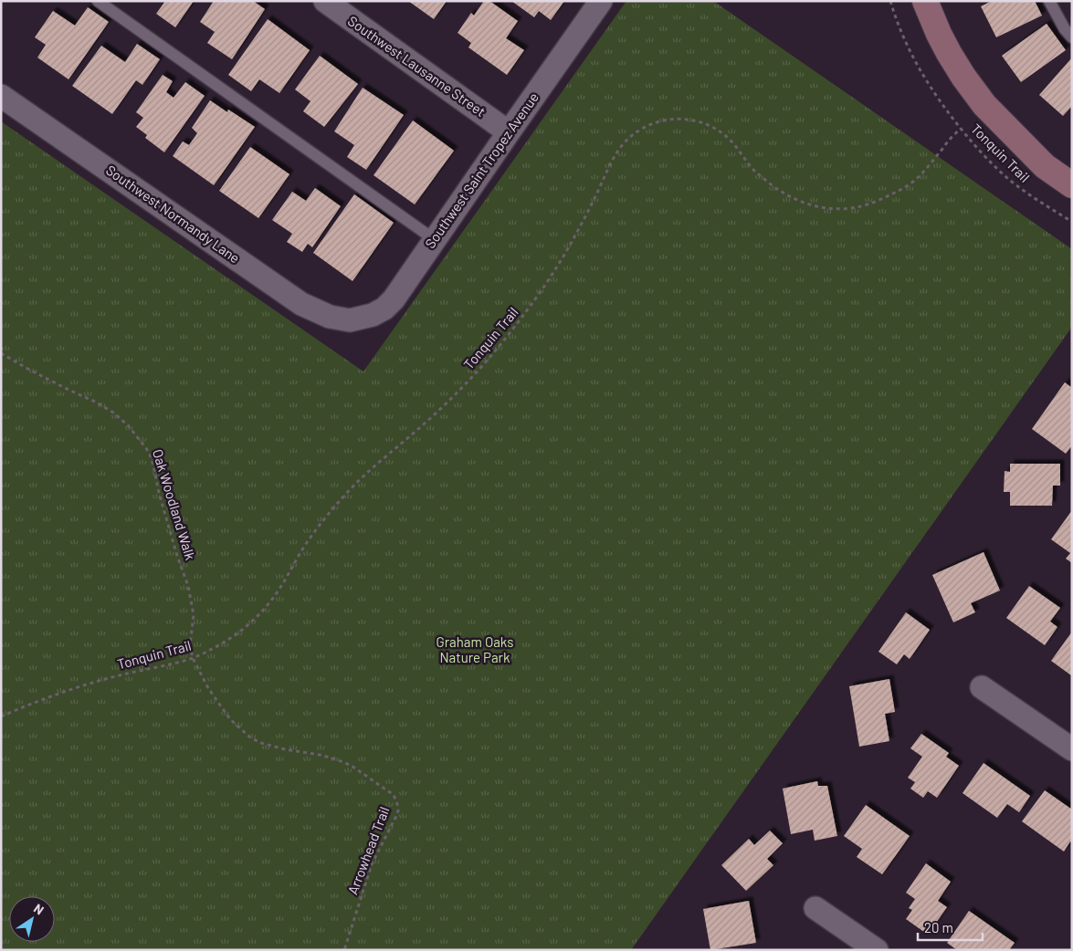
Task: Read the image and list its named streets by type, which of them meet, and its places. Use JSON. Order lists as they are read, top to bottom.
{
  "streets": {
    "street": ["Southwest Lausanne Street", "Southwest Saint Tropez Avenue", "Southwest Normandy Lane"],
    "path": ["Tonquin Trail", "Oak Woodland Walk", "Arrowhead Trail"]
  },
  "crossings": [
    ["Southwest Lausanne Street", "Southwest Saint Tropez Avenue"],
    ["Tonquin Trail", "Oak Woodland Walk"],
    ["Tonquin Trail", "Arrowhead Trail"],
    ["Southwest Saint Tropez Avenue", "Southwest Normandy Lane"],
    ["Oak Woodland Walk", "Arrowhead Trail"]
  ],
  "parks": ["Graham Oaks Nature Park"],
  "scale_bar": "20 m",
  "north": "top right"
}
